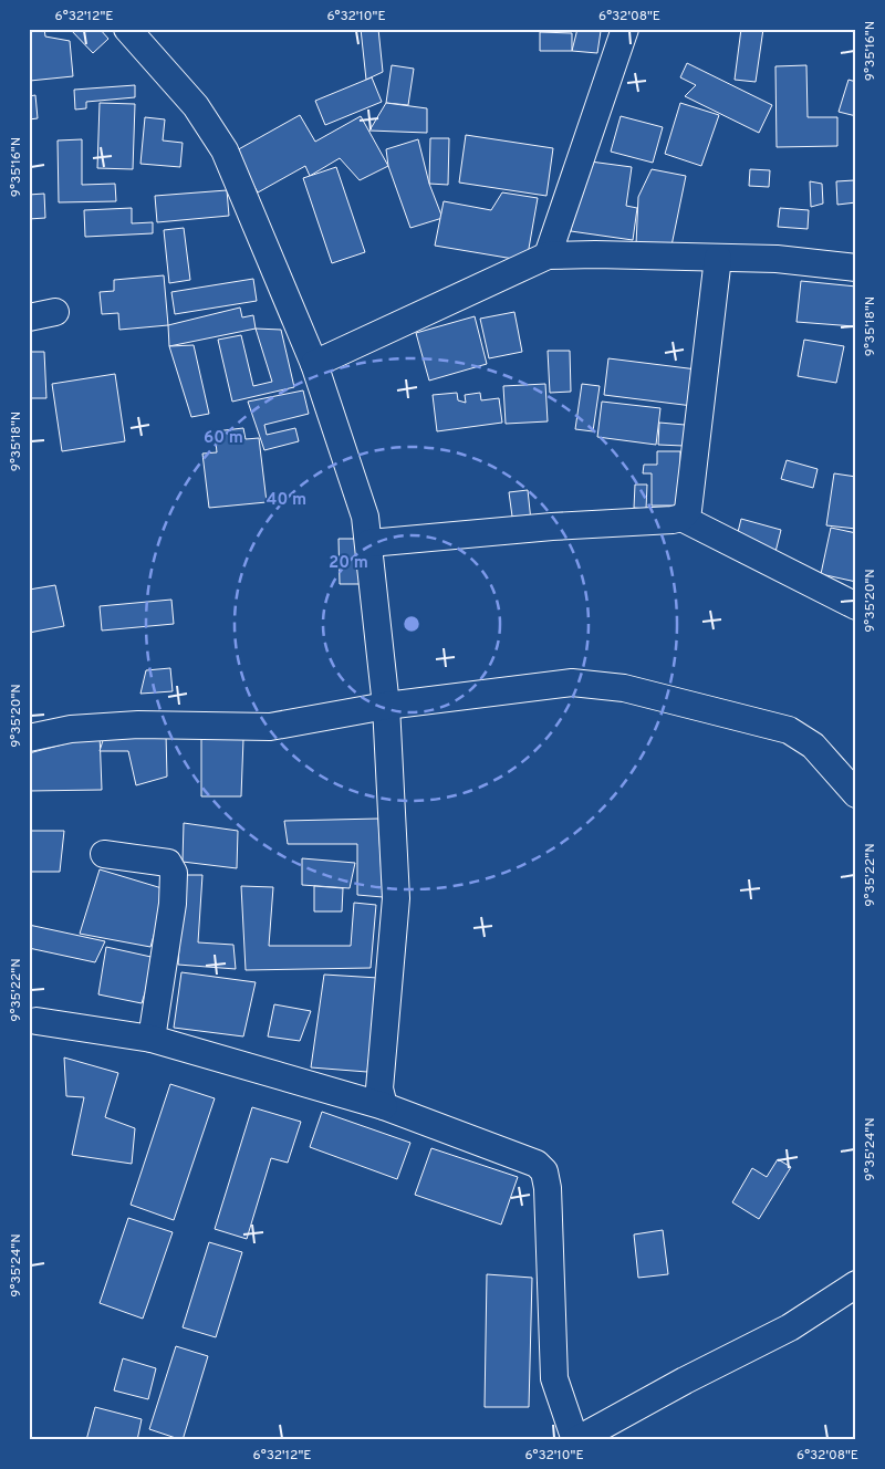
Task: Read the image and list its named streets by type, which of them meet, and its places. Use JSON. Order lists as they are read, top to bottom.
{
  "coordinates": [
    "6°32'12\"E",
    "6°32'10\"E",
    "6°32'08\"E",
    "9°35'16\"N",
    "9°35'18\"N",
    "9°35'20\"N",
    "9°35'22\"N",
    "9°35'24\"N"
  ],
  "rings": ["60 m", "40 m", "20 m"]
}
